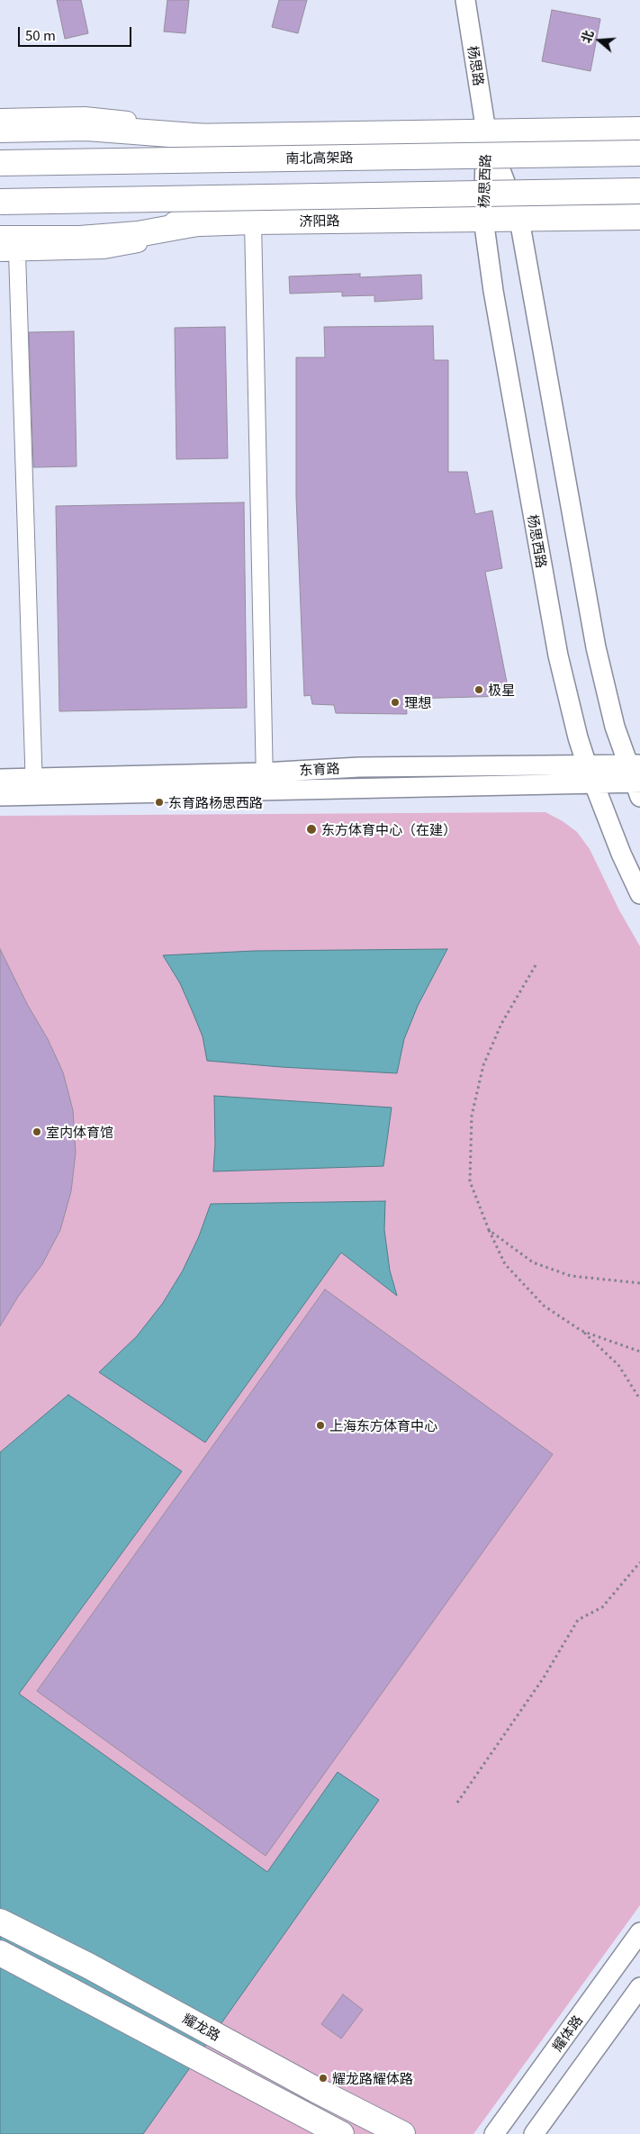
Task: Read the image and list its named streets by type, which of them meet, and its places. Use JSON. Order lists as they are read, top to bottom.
{
  "streets": {
    "main road": ["南北高架路", "济阳路", "耀龙路"],
    "street": [
      "杨思路",
      "杨思西路",
      "东育路",
      "耀体路"
    ]
  },
  "crossings": [
    ["杨思路", "杨思西路"],
    ["杨思西路", "济阳路"],
    ["杨思西路", "东育路"]
  ],
  "places": [
    "极星",
    "理想",
    "东育路杨思西路",
    "东方体育中心（在建）",
    "室内体育馆",
    "上海东方体育中心",
    "耀龙路耀体路"
  ],
  "scale_bar": "50 m",
  "north": "left"
}
